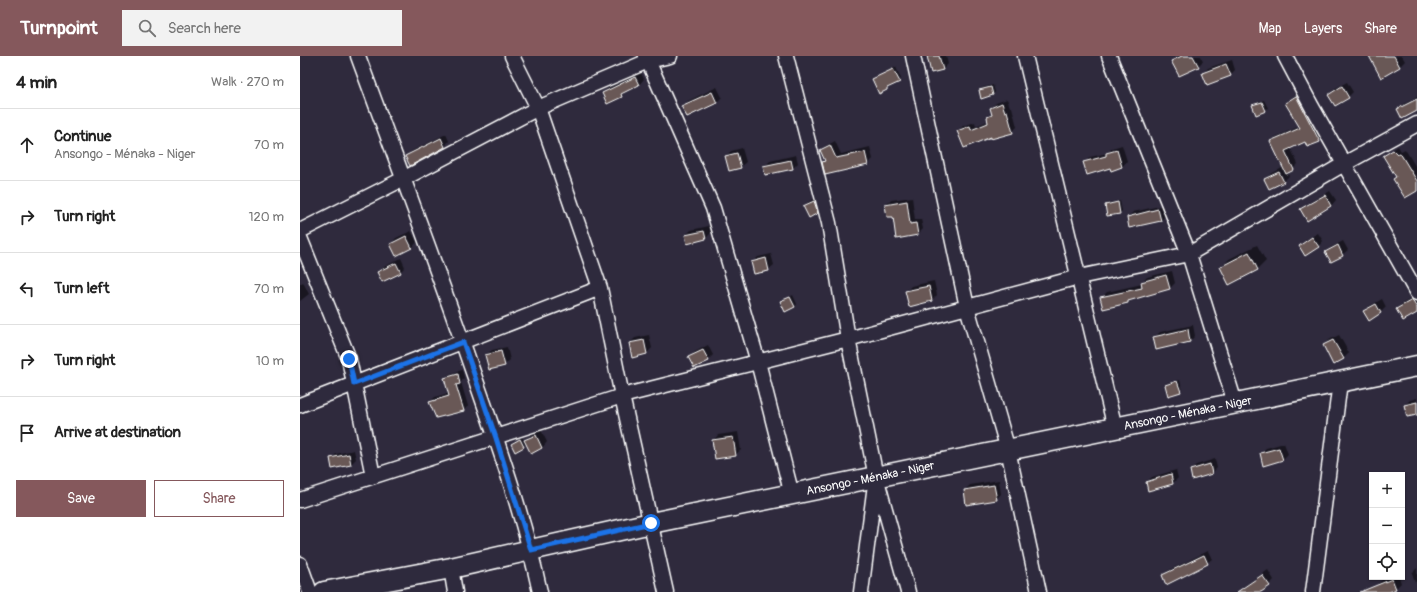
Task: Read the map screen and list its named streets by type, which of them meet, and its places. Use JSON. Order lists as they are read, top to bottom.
{
  "streets": {
    "main road": ["Ansongo - Ménaka - Niger"]
  },
  "page": {
    "header": "Turnpoint",
    "search": "Search here",
    "nav": ["Map", "Layers", "Share"],
    "heading": ["4 min", "Walk · 270 m"],
    "list": [
      ["Continue", "Ansongo - Ménaka - Niger", "70 m"],
      ["Turn right", "120 m"],
      ["Turn left", "70 m"],
      ["Turn right", "10 m"],
      "Arrive at destination"
    ],
    "buttons": ["Save", "Share"],
    "map_buttons": ["+", "−"]
  }
}
